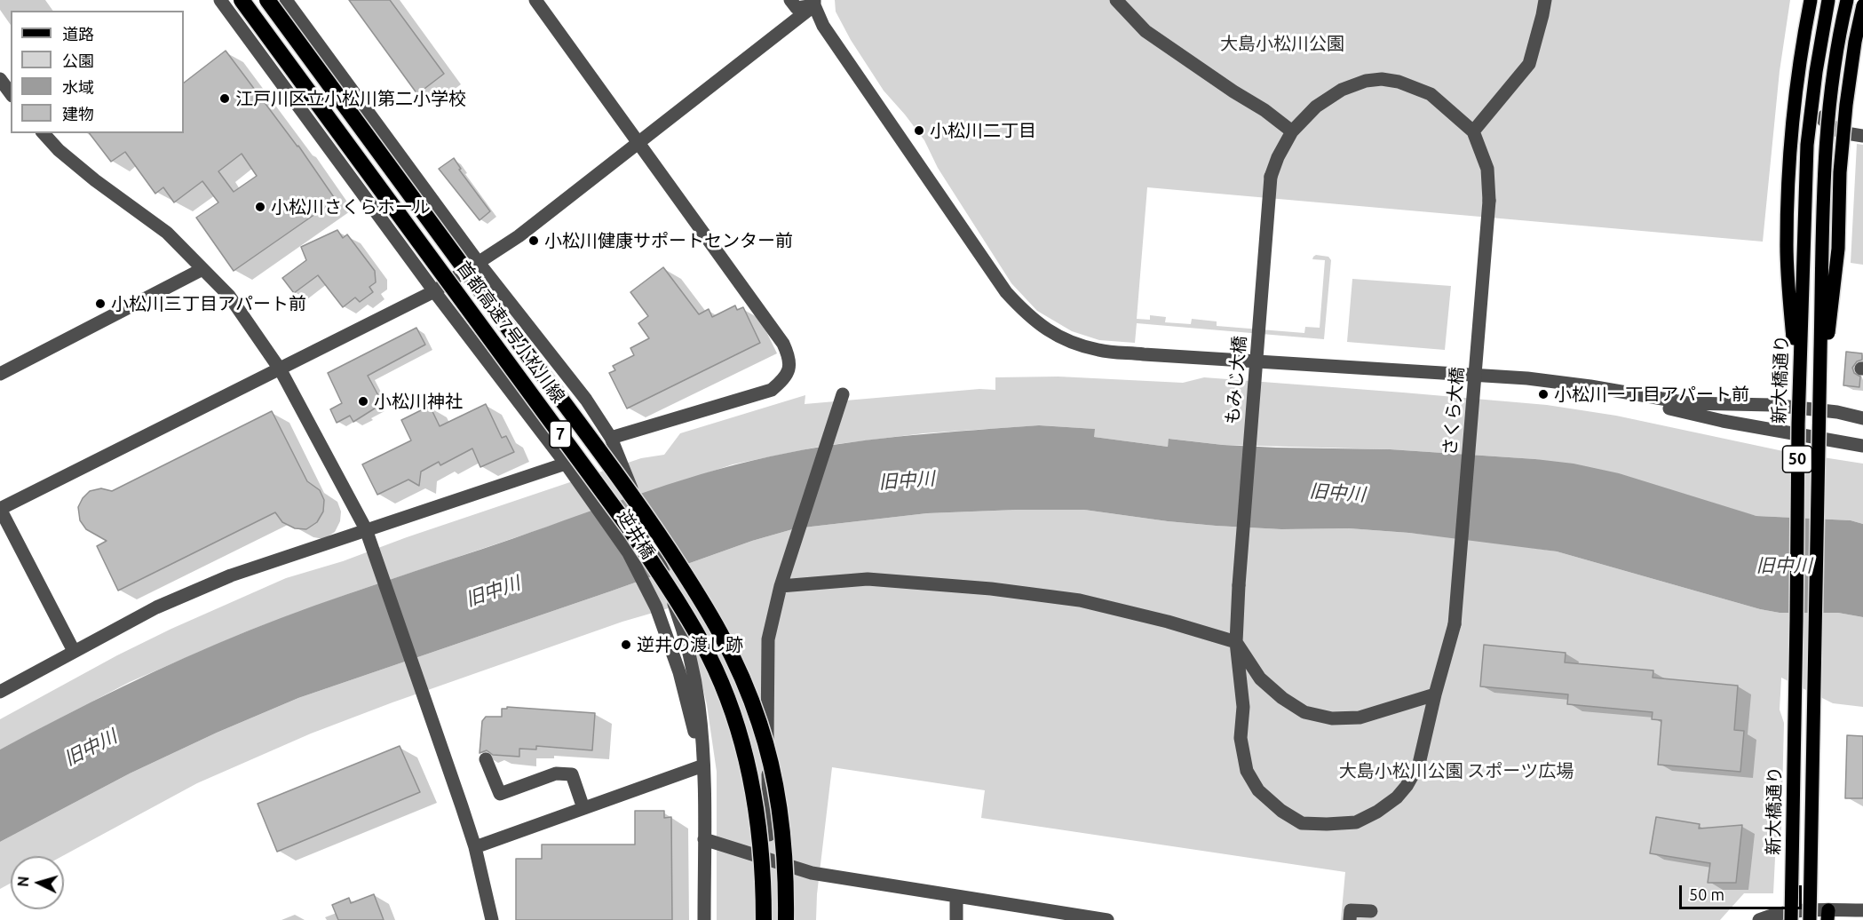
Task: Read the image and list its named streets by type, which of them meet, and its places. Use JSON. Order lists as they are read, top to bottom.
{
  "streets": {
    "highway": ["首都高速7号小松川線", "7"],
    "main road": ["新大橋通り", "50"],
    "street": ["もみじ大橋", "さくら大橋", "逆井橋"]
  },
  "crossings": [
    ["もみじ大橋", "さくら大橋"]
  ],
  "water": ["旧中川"],
  "parks": ["大島小松川公園", "大島小松川公園 スポーツ広場"],
  "places": [
    "江戸川区立小松川第二小学校",
    "小松川二丁目",
    "小松川さくらホール",
    "小松川健康サポートセンター前",
    "小松川三丁目アパート前",
    "小松川一丁目アパート前",
    "小松川神社",
    "逆井の渡し跡"
  ],
  "legend": [
    "道路",
    "公園",
    "水域",
    "建物"
  ],
  "scale_bar": "50 m",
  "north": "left"
}
